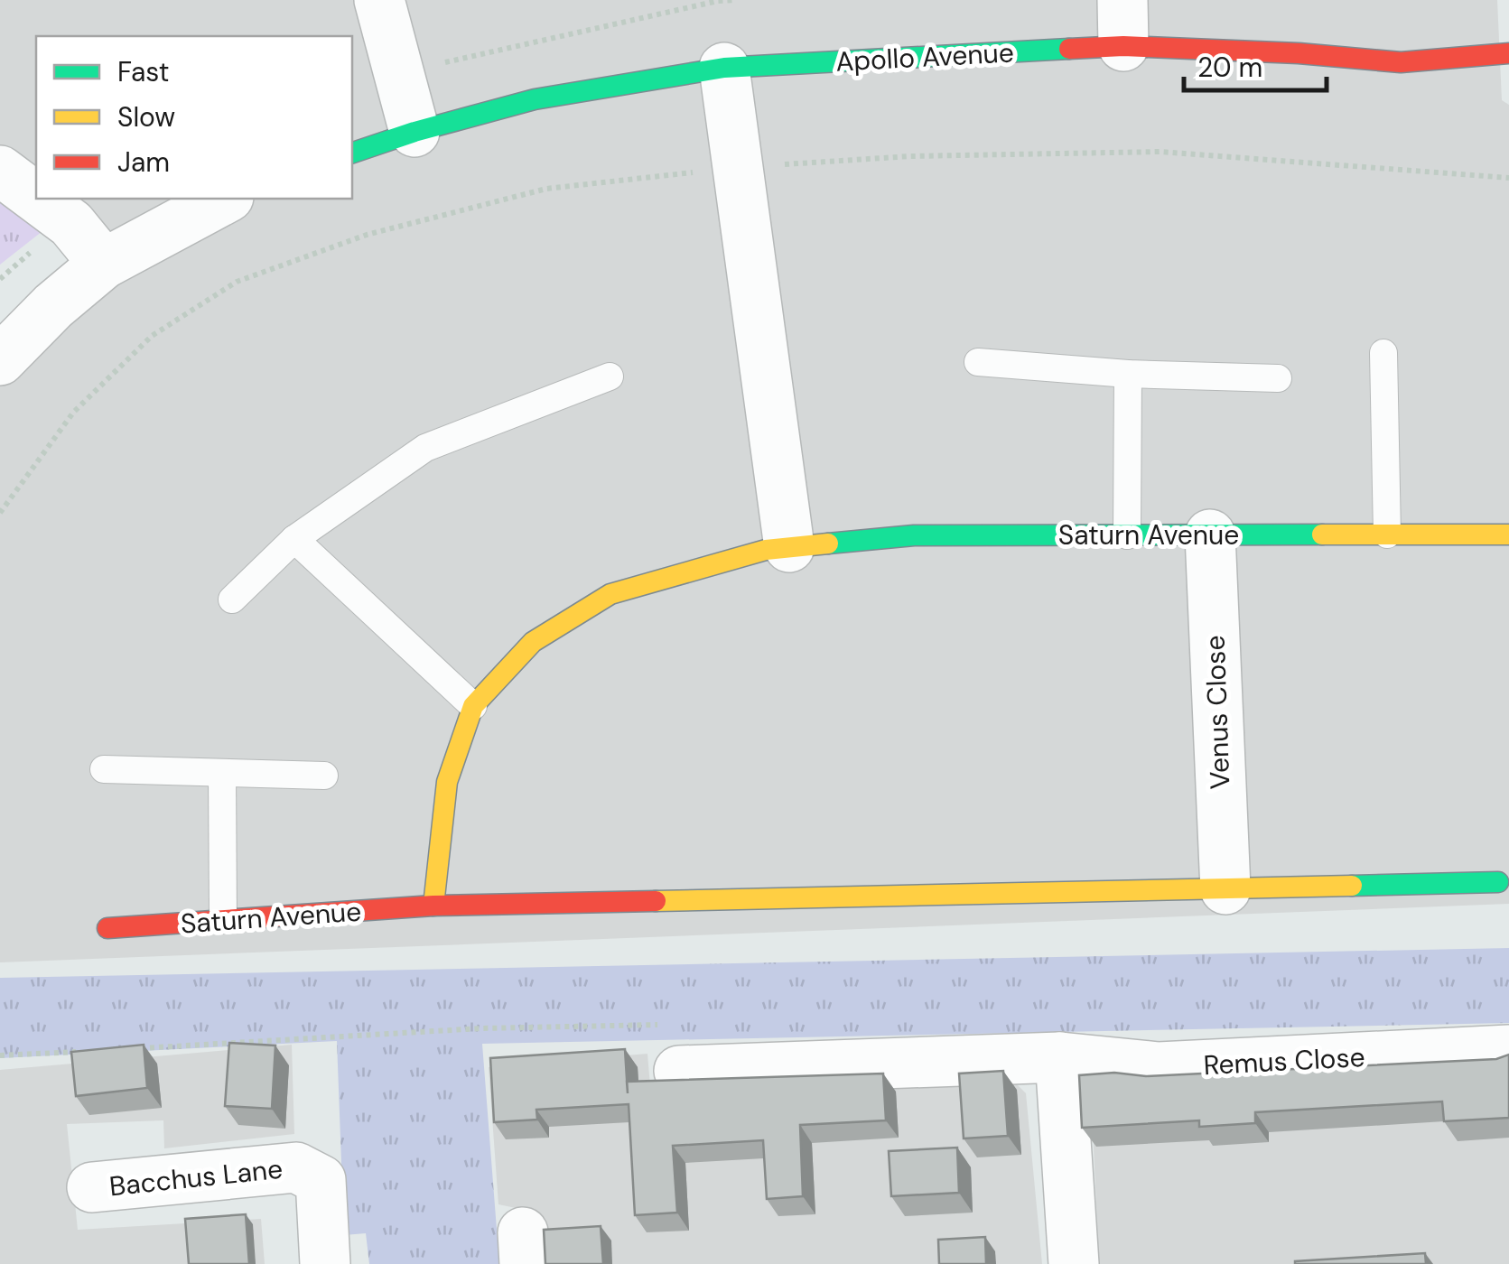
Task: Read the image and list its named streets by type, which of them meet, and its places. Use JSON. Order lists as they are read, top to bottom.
{
  "streets": {
    "street": [
      "Apollo Avenue",
      "Saturn Avenue",
      "Venus Close",
      "Remus Close",
      "Bacchus Lane"
    ]
  },
  "crossings": [
    ["Saturn Avenue", "Venus Close"]
  ],
  "legend": ["Fast", "Slow", "Jam"],
  "scale_bar": "20 m"
}
